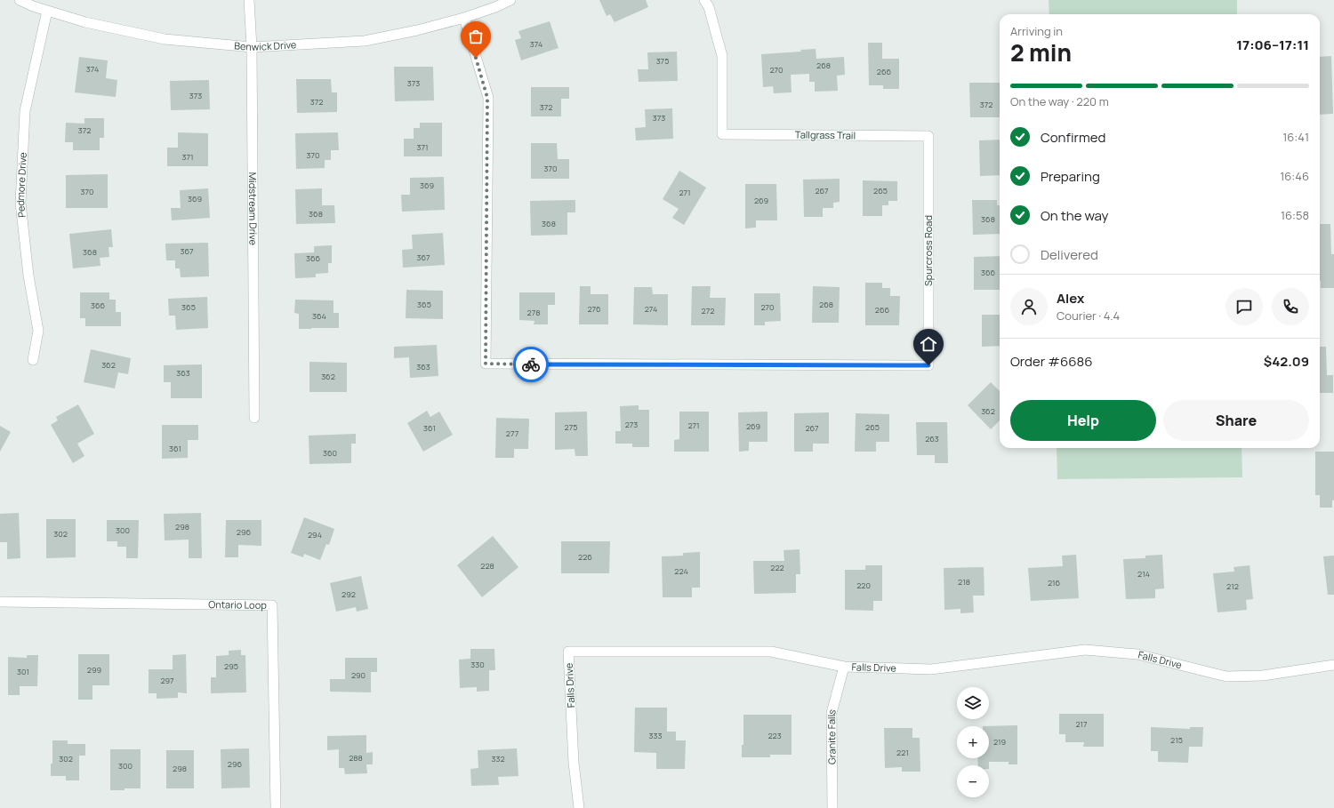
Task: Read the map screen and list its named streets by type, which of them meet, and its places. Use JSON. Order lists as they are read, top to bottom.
{
  "streets": {
    "street": [
      "Benwick Drive",
      "Tallgrass Trail",
      "Pedmore Drive",
      "Midstream Drive",
      "Spurcross Road",
      "Ontario Loop",
      "Falls Drive",
      "Granite Falls"
    ]
  },
  "crossings": [
    ["Benwick Drive", "Pedmore Drive"],
    ["Benwick Drive", "Midstream Drive"],
    ["Benwick Drive", "Spurcross Road"],
    ["Tallgrass Trail", "Spurcross Road"],
    ["Falls Drive", "Granite Falls"]
  ],
  "house_numbers": [
    "374",
    "375",
    "268",
    "374",
    "270",
    "266",
    "373",
    "373",
    "372",
    "372",
    "372",
    "373",
    "372",
    "371",
    "370",
    "371",
    "370",
    "369",
    "267",
    "265",
    "370",
    "271",
    "369",
    "269",
    "368",
    "368",
    "368",
    "367",
    "368",
    "367",
    "366",
    "366",
    "365",
    "268",
    "366",
    "365",
    "270",
    "276",
    "274",
    "266",
    "272",
    "278",
    "364",
    "362",
    "363",
    "363",
    "362",
    "362",
    "273",
    "271",
    "269",
    "275",
    "265",
    "361",
    "267",
    "277",
    "263",
    "361",
    "360",
    "298",
    "300",
    "296",
    "302",
    "294",
    "226",
    "228",
    "222",
    "224",
    "214",
    "218",
    "216",
    "220",
    "212",
    "292",
    "330",
    "295",
    "299",
    "301",
    "290",
    "297",
    "217",
    "333",
    "223",
    "215",
    "219",
    "221",
    "288",
    "302",
    "332",
    "296",
    "300",
    "298"
  ],
  "page": {
    "heading": ["2 min", "Arriving in", "17:06–17:11"],
    "panel": [
      "Alex",
      "Courier · 4.4",
      "Order #6686",
      "$42.09"
    ],
    "bar": "On the way · 220 m",
    "list": [
      ["Confirmed", "16:41"],
      ["Preparing", "16:46"],
      ["On the way", "16:58"],
      "Delivered"
    ],
    "buttons": ["Help", "Share"],
    "map_buttons": ["+", "−"]
  }
}
